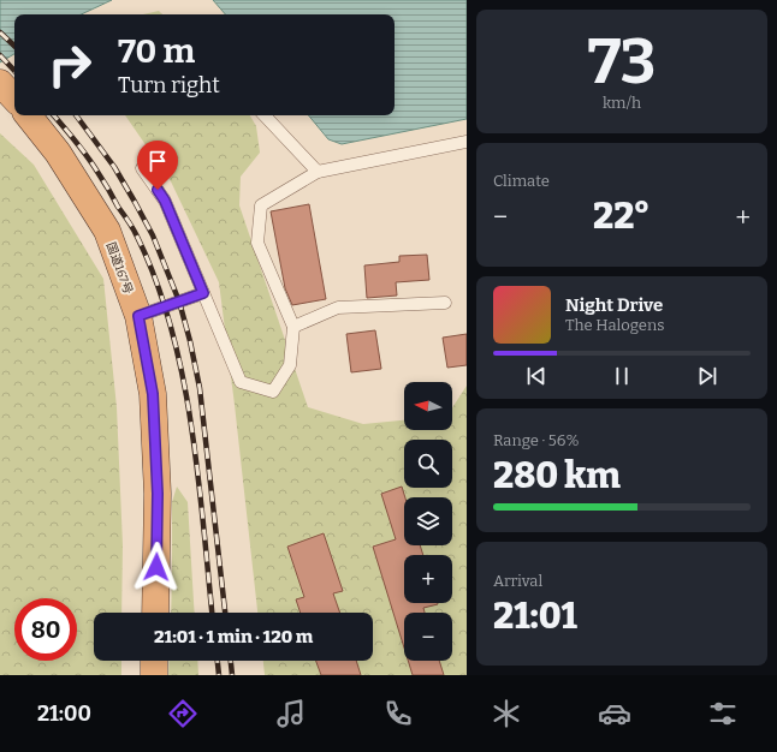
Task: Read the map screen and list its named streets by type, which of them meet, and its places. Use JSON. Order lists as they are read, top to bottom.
{
  "streets": {
    "highway": ["国道167号"]
  },
  "north": "left",
  "page": {
    "tile": [
      ["73", "km/h"],
      "Climate",
      ["Range · 56%", "280 km"],
      ["Arrival", "21:01"]
    ],
    "turn": ["70 m", "Turn right"],
    "heat": ["−", "22°", "+"],
    "song": ["Night Drive", "The Halogens"],
    "map_buttons": ["+", "−"],
    "limit": "80",
    "trip": "21:01 · 1 min · 120 m",
    "tabs": "21:00"
  }
}
